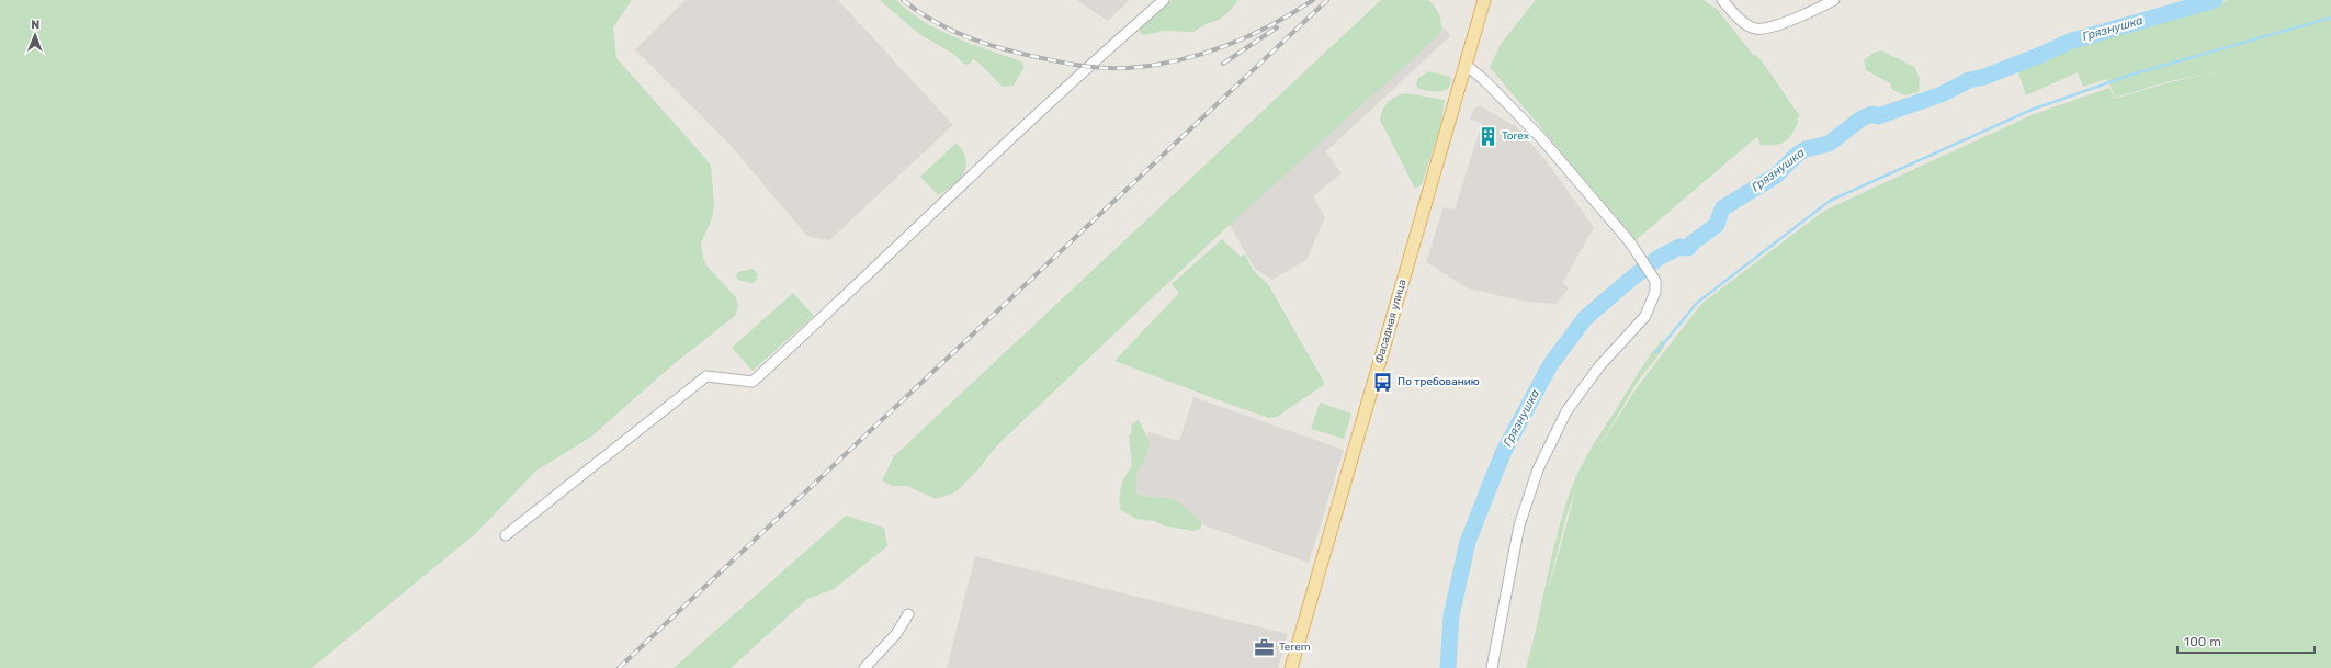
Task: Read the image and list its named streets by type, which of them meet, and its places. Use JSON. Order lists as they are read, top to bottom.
{
  "streets": {
    "main road": ["Фасадная улица"]
  },
  "water": ["Грязнушка"],
  "places": {
    "building": ["Torex"],
    "bus stop": ["По требованию"],
    "office": ["Terem"]
  },
  "scale_bar": "100 m",
  "north": "top"
}
